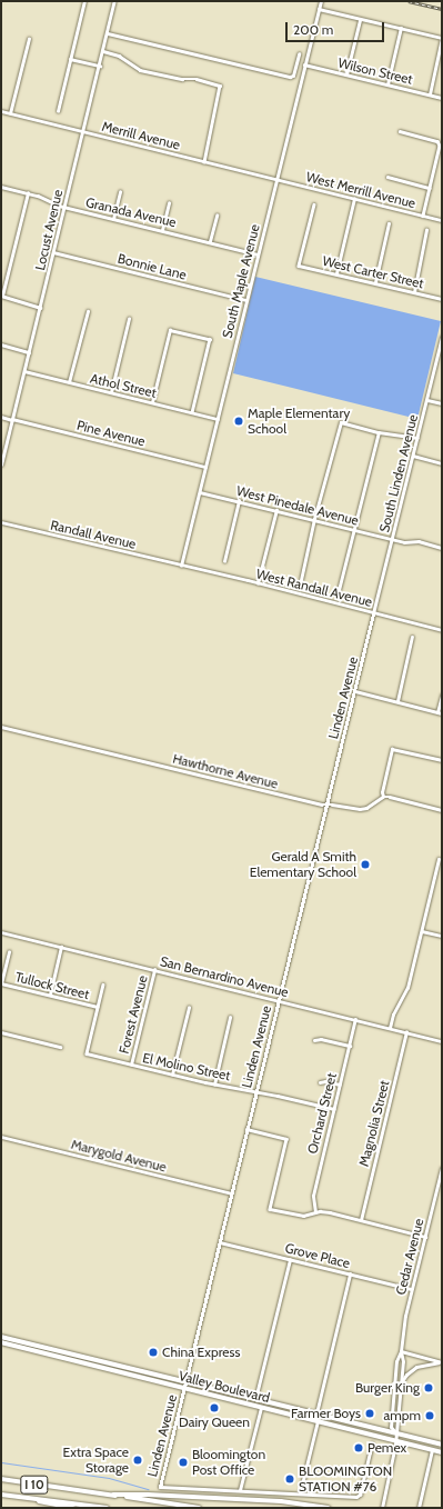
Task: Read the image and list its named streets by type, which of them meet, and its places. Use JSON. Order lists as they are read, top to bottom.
{
  "streets": {
    "highway": ["I 10"],
    "main road": ["Valley Boulevard"],
    "street": [
      "Wilson Street",
      "Merrill Avenue",
      "West Merrill Avenue",
      "Granada Avenue",
      "Locust Avenue",
      "Bonnie Lane",
      "West Carter Street",
      "South Maple Avenue",
      "Athol Street",
      "Pine Avenue",
      "South Linden Avenue",
      "West Pinedale Avenue",
      "Randall Avenue",
      "West Randall Avenue",
      "Linden Avenue",
      "Hawthorne Avenue",
      "San Bernardino Avenue",
      "Tullock Street",
      "Forest Avenue",
      "El Molino Street",
      "Orchard Street",
      "Magnolia Street",
      "Marygold Avenue",
      "Grove Place",
      "Cedar Avenue"
    ]
  },
  "crossings": [
    ["Wilson Street", "South Maple Avenue"],
    ["Merrill Avenue", "West Merrill Avenue"],
    ["Merrill Avenue", "Locust Avenue"],
    ["Merrill Avenue", "South Maple Avenue"],
    ["West Merrill Avenue", "South Maple Avenue"],
    ["Granada Avenue", "Locust Avenue"],
    ["Granada Avenue", "South Maple Avenue"],
    ["Locust Avenue", "Bonnie Lane"],
    ["Locust Avenue", "Athol Street"],
    ["Locust Avenue", "Pine Avenue"],
    ["Bonnie Lane", "South Maple Avenue"],
    ["South Maple Avenue", "Athol Street"],
    ["South Maple Avenue", "Pine Avenue"],
    ["South Maple Avenue", "West Pinedale Avenue"],
    ["South Maple Avenue", "Randall Avenue"],
    ["South Maple Avenue", "West Randall Avenue"],
    ["South Linden Avenue", "West Pinedale Avenue"],
    ["South Linden Avenue", "West Randall Avenue"],
    ["South Linden Avenue", "Linden Avenue"],
    ["Randall Avenue", "West Randall Avenue"],
    ["West Randall Avenue", "Linden Avenue"],
    ["Linden Avenue", "Hawthorne Avenue"],
    ["Linden Avenue", "San Bernardino Avenue"],
    ["Linden Avenue", "El Molino Street"],
    ["Linden Avenue", "Marygold Avenue"],
    ["Linden Avenue", "Grove Place"],
    ["Linden Avenue", "Valley Boulevard"],
    ["San Bernardino Avenue", "Forest Avenue"],
    ["San Bernardino Avenue", "Orchard Street"],
    ["San Bernardino Avenue", "Magnolia Street"],
    ["Tullock Street", "El Molino Street"],
    ["Forest Avenue", "El Molino Street"],
    ["El Molino Street", "Orchard Street"],
    ["Grove Place", "Cedar Avenue"],
    ["Cedar Avenue", "Valley Boulevard"]
  ],
  "places": [
    "Maple Elementary School",
    "Gerald A Smith Elementary School",
    "China Express",
    "Burger King",
    "Dairy Queen",
    "Farmer Boys",
    "ampm",
    "Pemex",
    "Extra Space Storage",
    "Bloomington Post Office",
    "BLOOMINGTON STATION #76"
  ],
  "scale_bar": "200 m"
}
